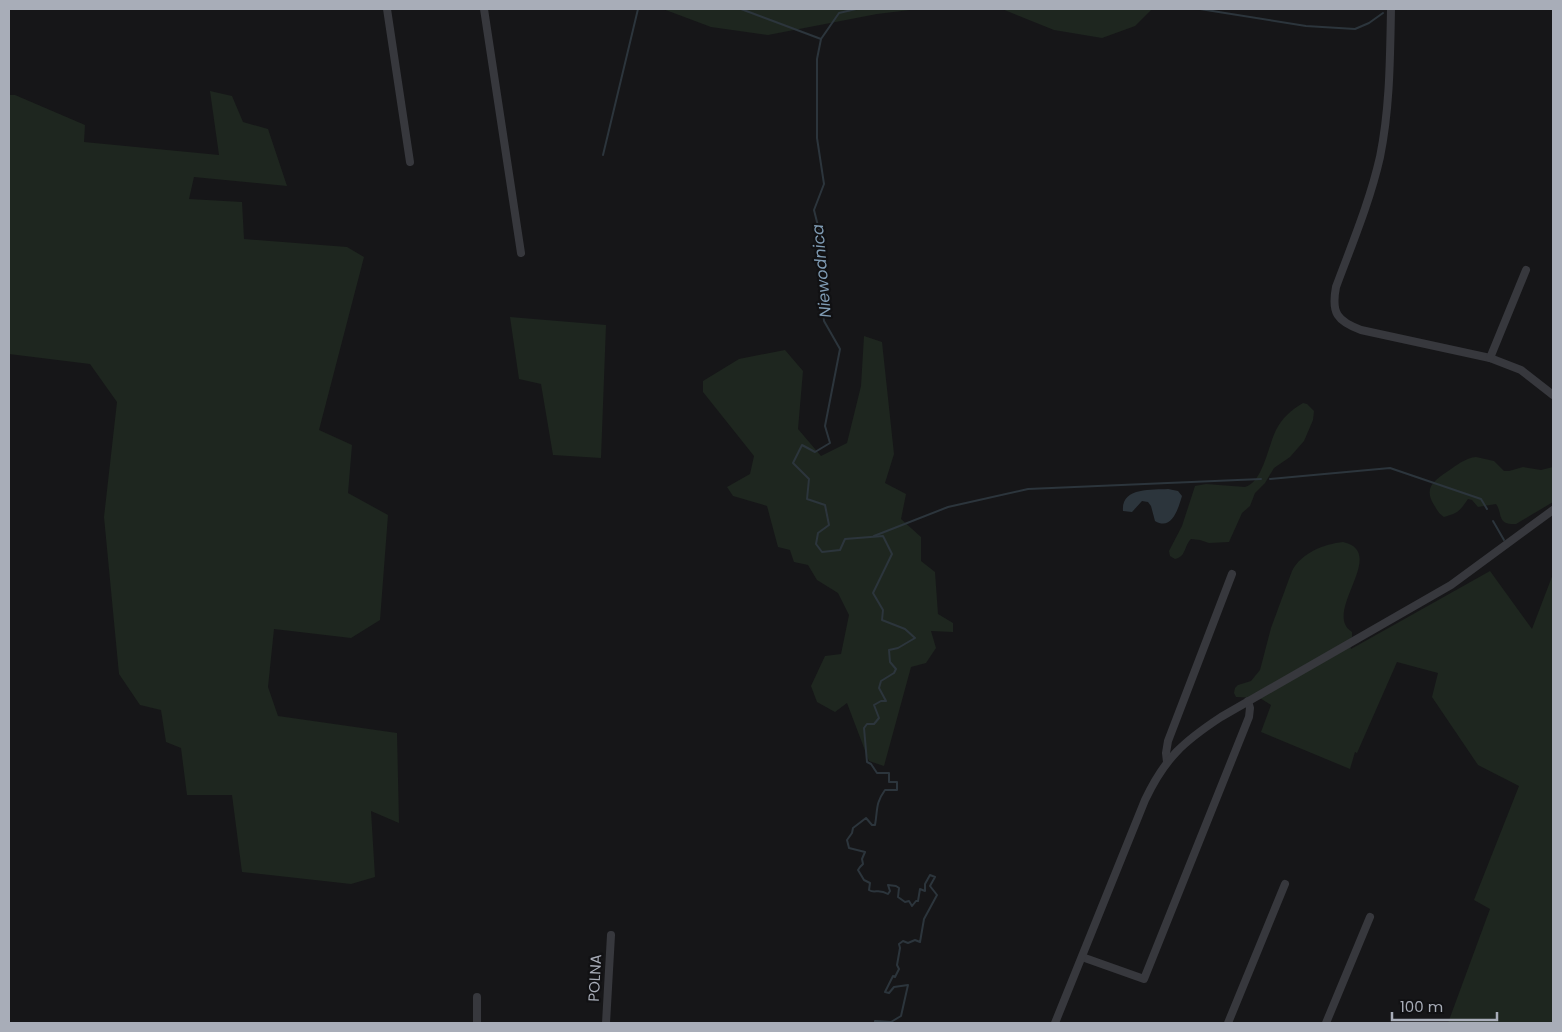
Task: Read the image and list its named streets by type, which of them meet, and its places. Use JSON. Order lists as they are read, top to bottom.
{
  "streets": {
    "street": ["POLNA"]
  },
  "water": ["Niewodnica"],
  "scale_bar": "100 m"
}
